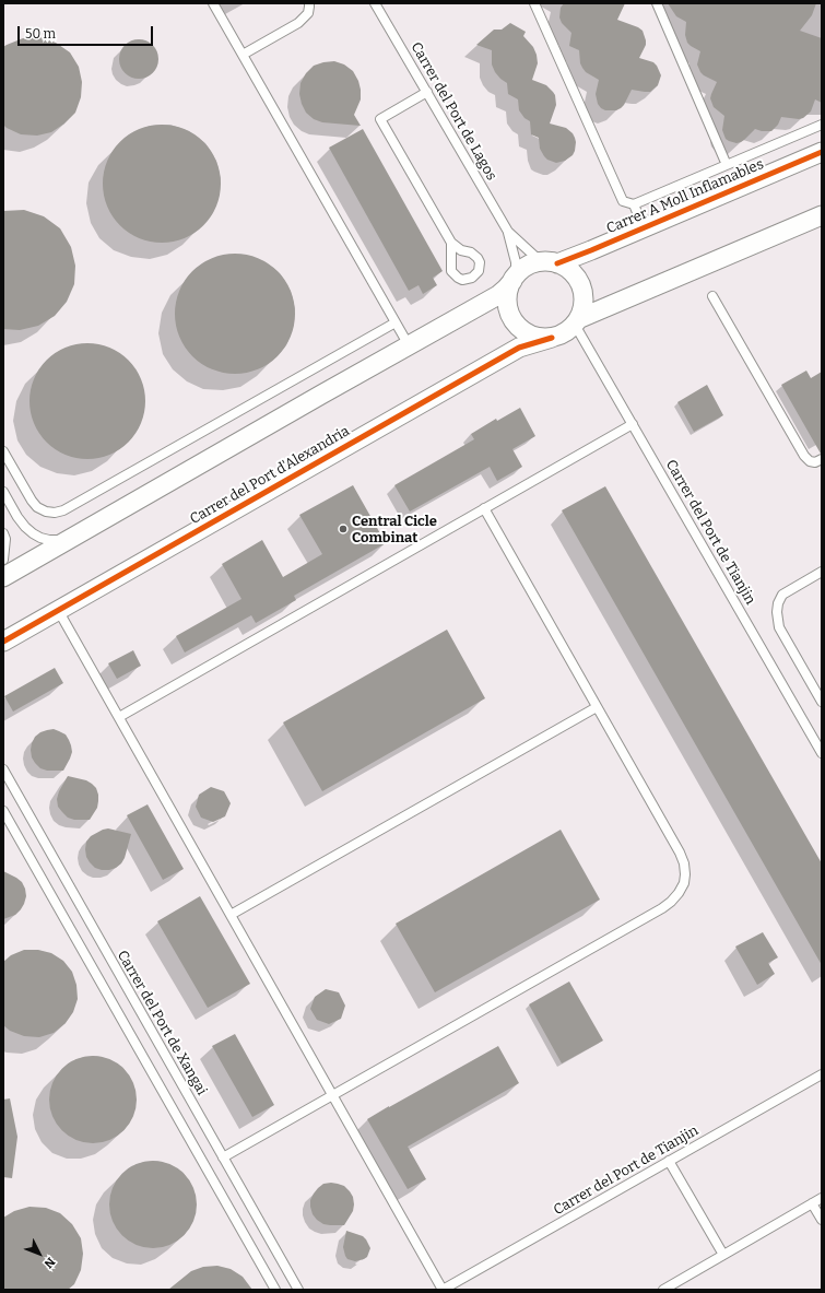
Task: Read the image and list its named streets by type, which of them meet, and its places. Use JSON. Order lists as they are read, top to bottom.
{
  "streets": {
    "street": ["Carrer A Moll Inflamables", "Carrer del Port d'Alexandria"],
    "lane": ["Carrer del Port de Lagos", "Carrer del Port de Tianjin", "Carrer del Port de Xangai"]
  },
  "crossings": [
    ["Carrer A Moll Inflamables", "Carrer del Port d'Alexandria"],
    ["Carrer A Moll Inflamables", "Carrer del Port de Tianjin"],
    ["Carrer del Port d'Alexandria", "Carrer del Port de Tianjin"]
  ],
  "places": ["Central Cicle Combinat"],
  "scale_bar": "50 m",
  "north": "bottom right"
}
